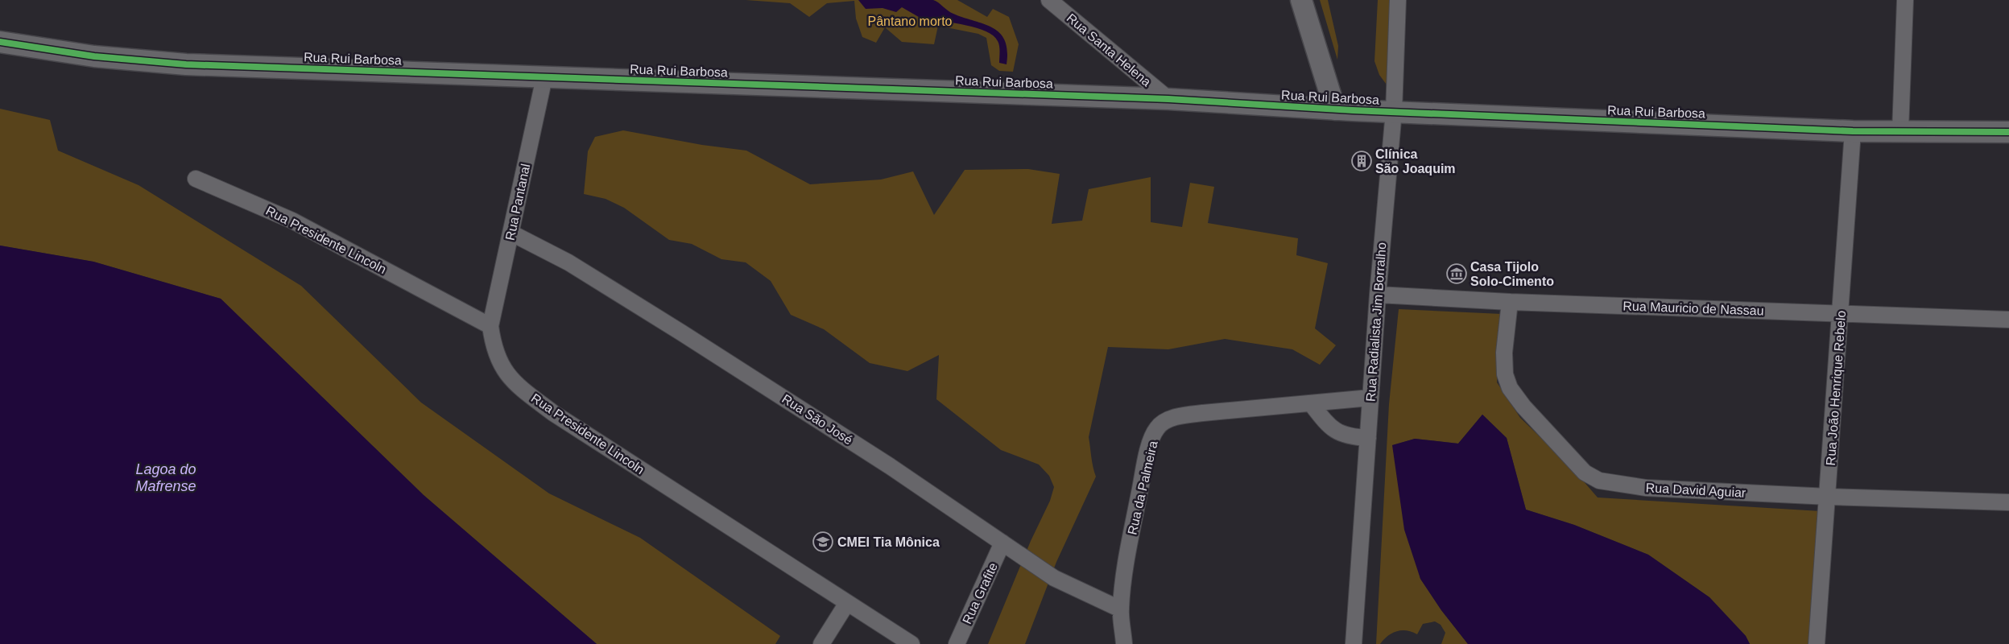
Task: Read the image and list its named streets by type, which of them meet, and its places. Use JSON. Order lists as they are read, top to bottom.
{
  "streets": {
    "street": [
      "Rua Santa Helena",
      "Rua Rui Barbosa",
      "Rua Pantanal",
      "Rua Presidente Lincoln",
      "Rua Mauricio de Nassau",
      "Rua Radialista Jim Borralho",
      "Rua João Henrique Rebelo",
      "Rua São José",
      "Rua da Palmeira",
      "Rua David Aguiar",
      "Rua Grafite"
    ]
  },
  "crossings": [
    ["Rua Santa Helena", "Rua Rui Barbosa"],
    ["Rua Rui Barbosa", "Rua Pantanal"],
    ["Rua Rui Barbosa", "Rua Radialista Jim Borralho"],
    ["Rua Rui Barbosa", "Rua João Henrique Rebelo"],
    ["Rua Pantanal", "Rua Presidente Lincoln"],
    ["Rua Pantanal", "Rua São José"],
    ["Rua Mauricio de Nassau", "Rua Radialista Jim Borralho"],
    ["Rua Mauricio de Nassau", "Rua João Henrique Rebelo"],
    ["Rua Mauricio de Nassau", "Rua David Aguiar"],
    ["Rua Radialista Jim Borralho", "Rua da Palmeira"],
    ["Rua João Henrique Rebelo", "Rua David Aguiar"],
    ["Rua São José", "Rua da Palmeira"],
    ["Rua São José", "Rua Grafite"]
  ],
  "water": ["Lagoa do Mafrense"],
  "parks": ["Pântano morto"],
  "places": {
    "building": ["Clínica São Joaquim"],
    "museum": ["Casa Tijolo Solo-Cimento"],
    "school or university": ["CMEI Tia Mônica"]
  }
}
